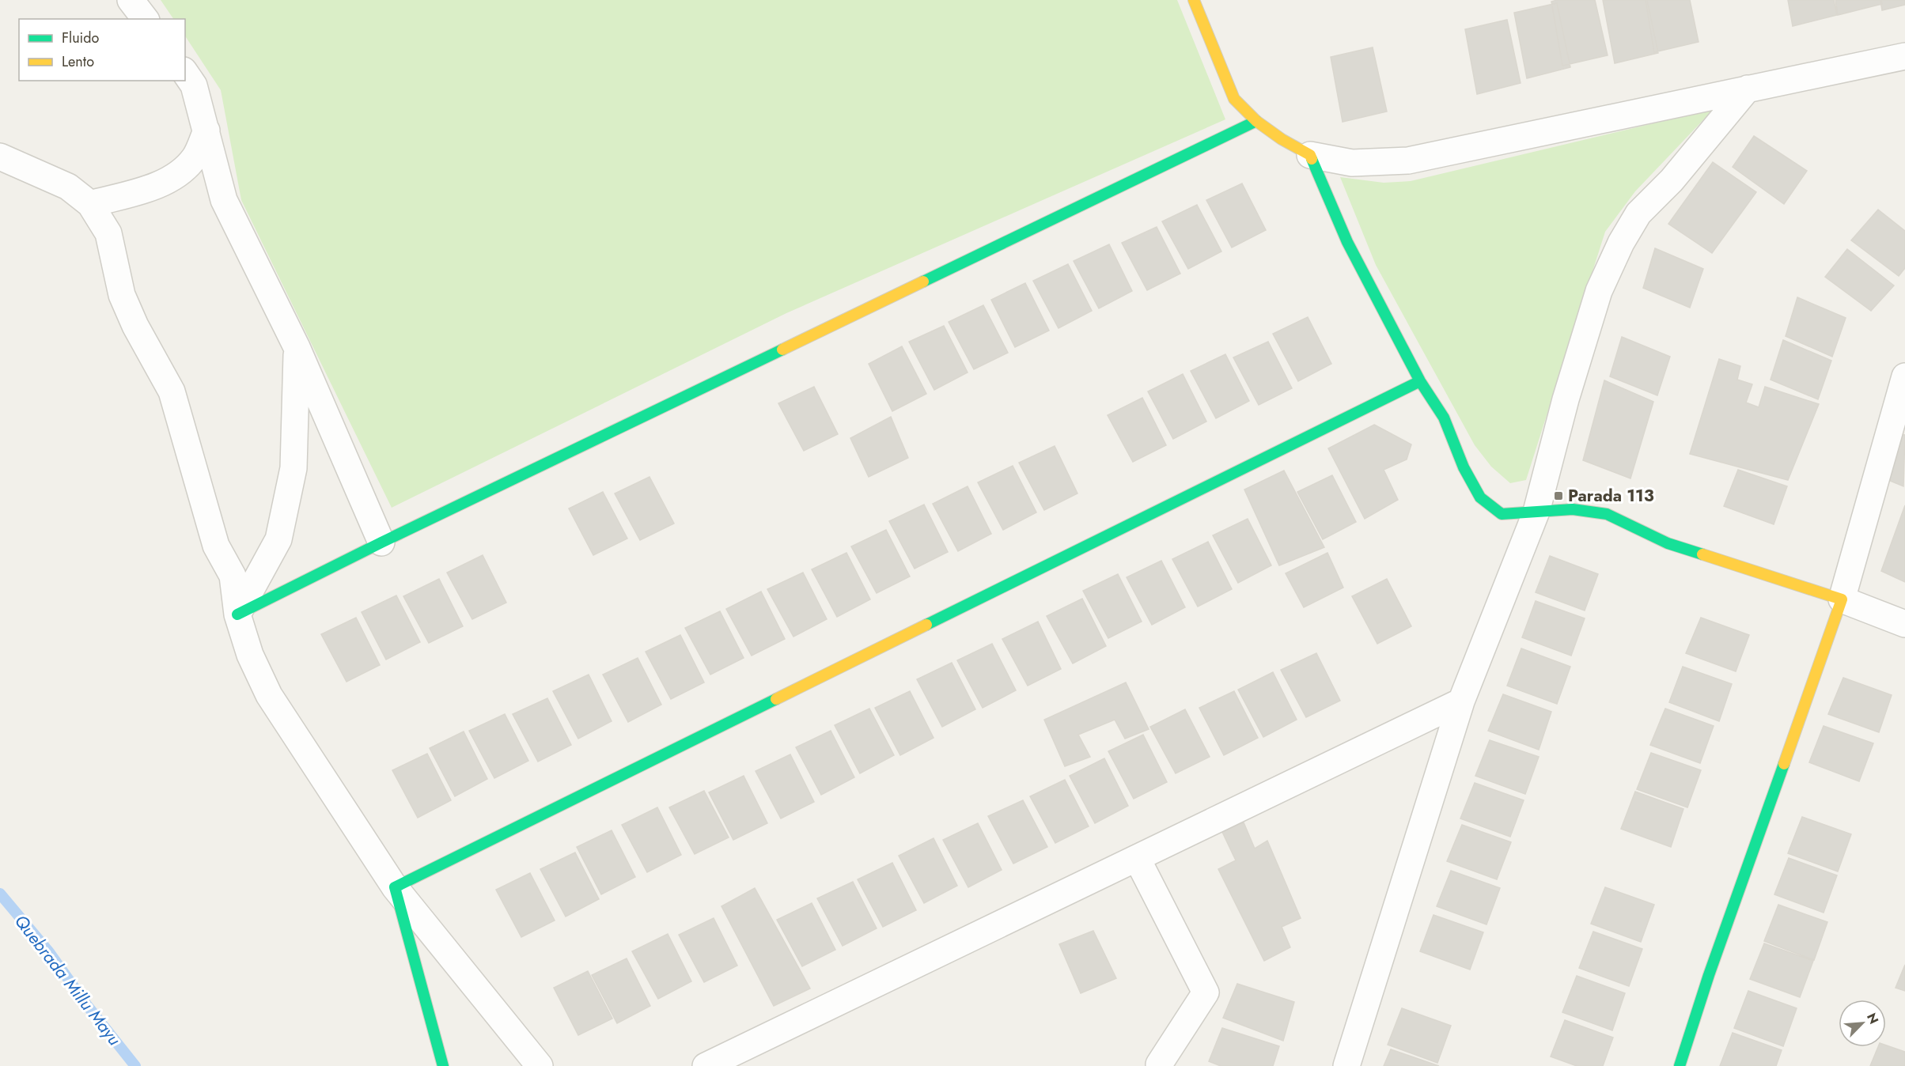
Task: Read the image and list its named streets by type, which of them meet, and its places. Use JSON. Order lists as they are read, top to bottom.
{
  "water": ["Quebrada Millu Mayu"],
  "places": {
    "transit": ["Parada 113"]
  },
  "legend": ["Fluido", "Lento"],
  "north": "top right"
}
